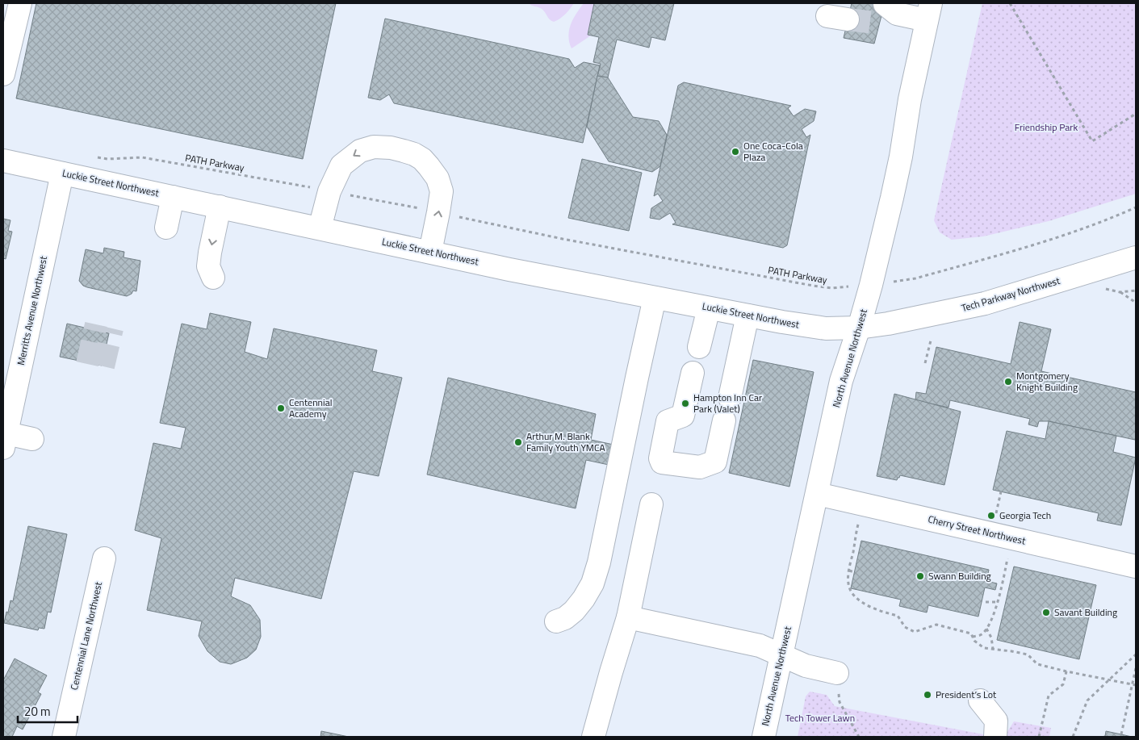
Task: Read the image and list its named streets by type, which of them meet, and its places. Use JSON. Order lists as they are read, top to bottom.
{
  "streets": {
    "main road": [
      "Luckie Street Northwest",
      "Tech Parkway Northwest",
      "Merritts Avenue Northwest",
      "North Avenue Northwest",
      "Cherry Street Northwest",
      "Centennial Lane Northwest"
    ],
    "path": ["PATH Parkway"]
  },
  "crossings": [
    ["PATH Parkway", "North Avenue Northwest"],
    ["Luckie Street Northwest", "Tech Parkway Northwest"],
    ["Luckie Street Northwest", "Merritts Avenue Northwest"],
    ["Luckie Street Northwest", "North Avenue Northwest"],
    ["Tech Parkway Northwest", "North Avenue Northwest"],
    ["North Avenue Northwest", "Cherry Street Northwest"]
  ],
  "parks": ["Friendship Park", "Tech Tower Lawn"],
  "places": [
    "One Coca-Cola Plaza",
    "Montgomery Knight Building",
    "Hampton Inn Car Park (Valet)",
    "Centennial Academy",
    "Arthur M. Blank Family Youth YMCA",
    "Georgia Tech",
    "Swann Building",
    "Savant Building",
    "President’s Lot"
  ],
  "scale_bar": "20 m"
}
